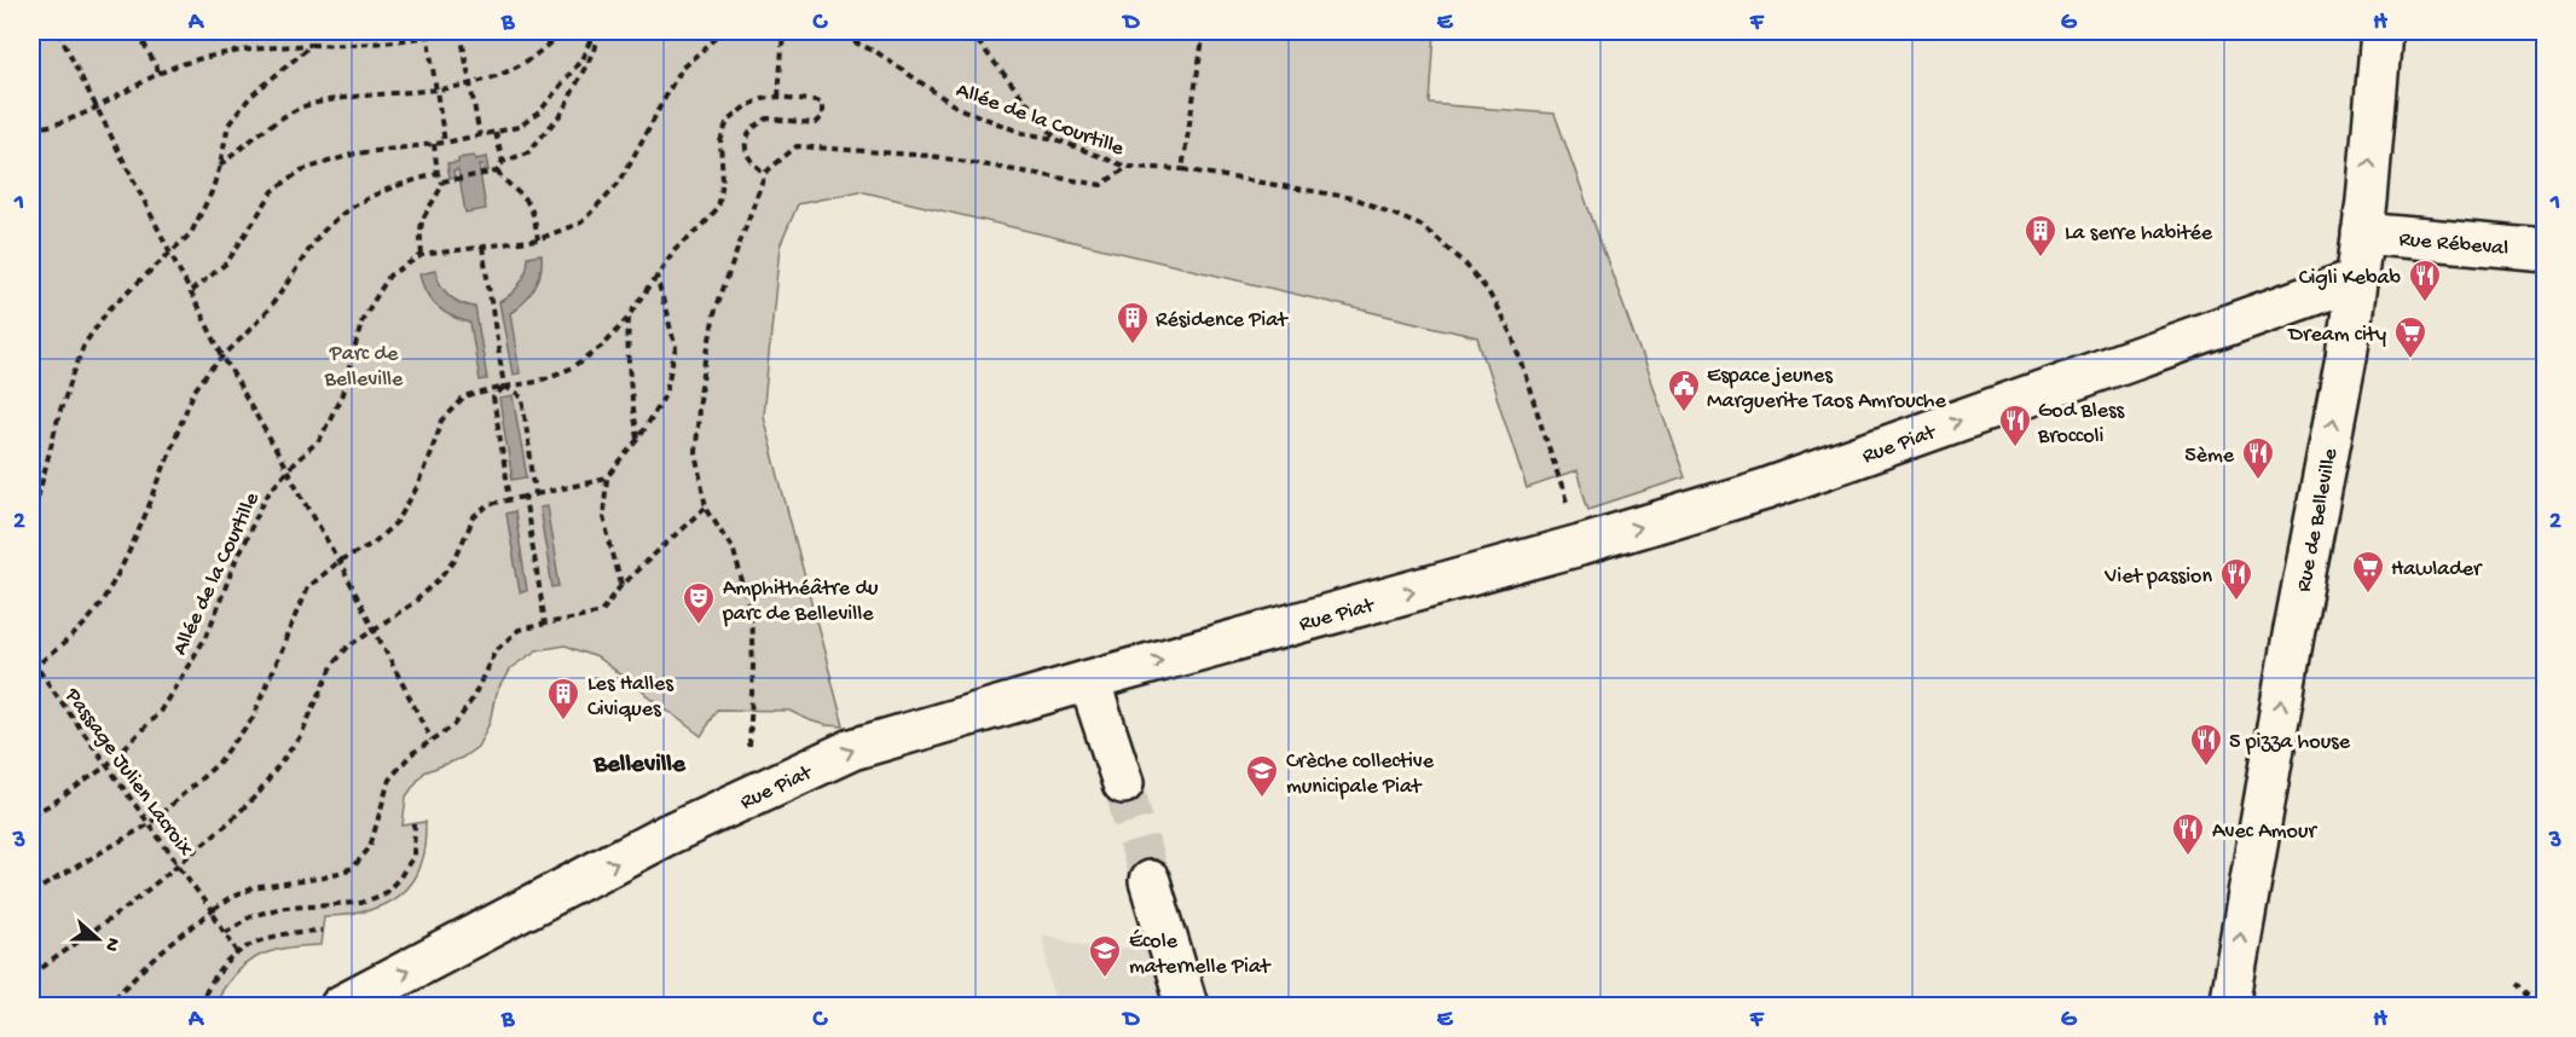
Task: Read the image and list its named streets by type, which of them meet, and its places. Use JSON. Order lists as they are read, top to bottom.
{
  "streets": {
    "street": ["Rue Rébeval", "Rue Piat", "Rue de Belleville"],
    "path": ["Allée de la Courtille", "Passage Julien Lacroix"]
  },
  "crossings": [
    ["Allée de la Courtille", "Passage Julien Lacroix"],
    ["Rue Rébeval", "Rue de Belleville"],
    ["Rue Piat", "Rue de Belleville"]
  ],
  "one_way": ["Rue Piat", "Rue de Belleville"],
  "districts": ["Belleville"],
  "parks": ["Parc de Belleville"],
  "places": {
    "building": ["La serre habitée", "Résidence Piat", "Les Halles Civiques"],
    "restaurant": [
      "Cigli Kebab",
      "God Bless Broccoli",
      "5ème",
      "Viet passion",
      "5 pizza house",
      "Avec Amour"
    ],
    "supermarket": ["Dream city", "Hawlader"],
    "public building": ["Espace jeunes Marguerite Taos Amrouche"],
    "theatre": ["Amphithéâtre du parc de Belleville"],
    "school or university": ["Crèche collective municipale Piat", "École maternelle Piat"]
  },
  "north": "right",
  "grid": {
    "columns": [
      "A",
      "B",
      "C",
      "D",
      "E",
      "F",
      "G",
      "H"
    ],
    "rows": ["1", "2", "3"]
  }
}
